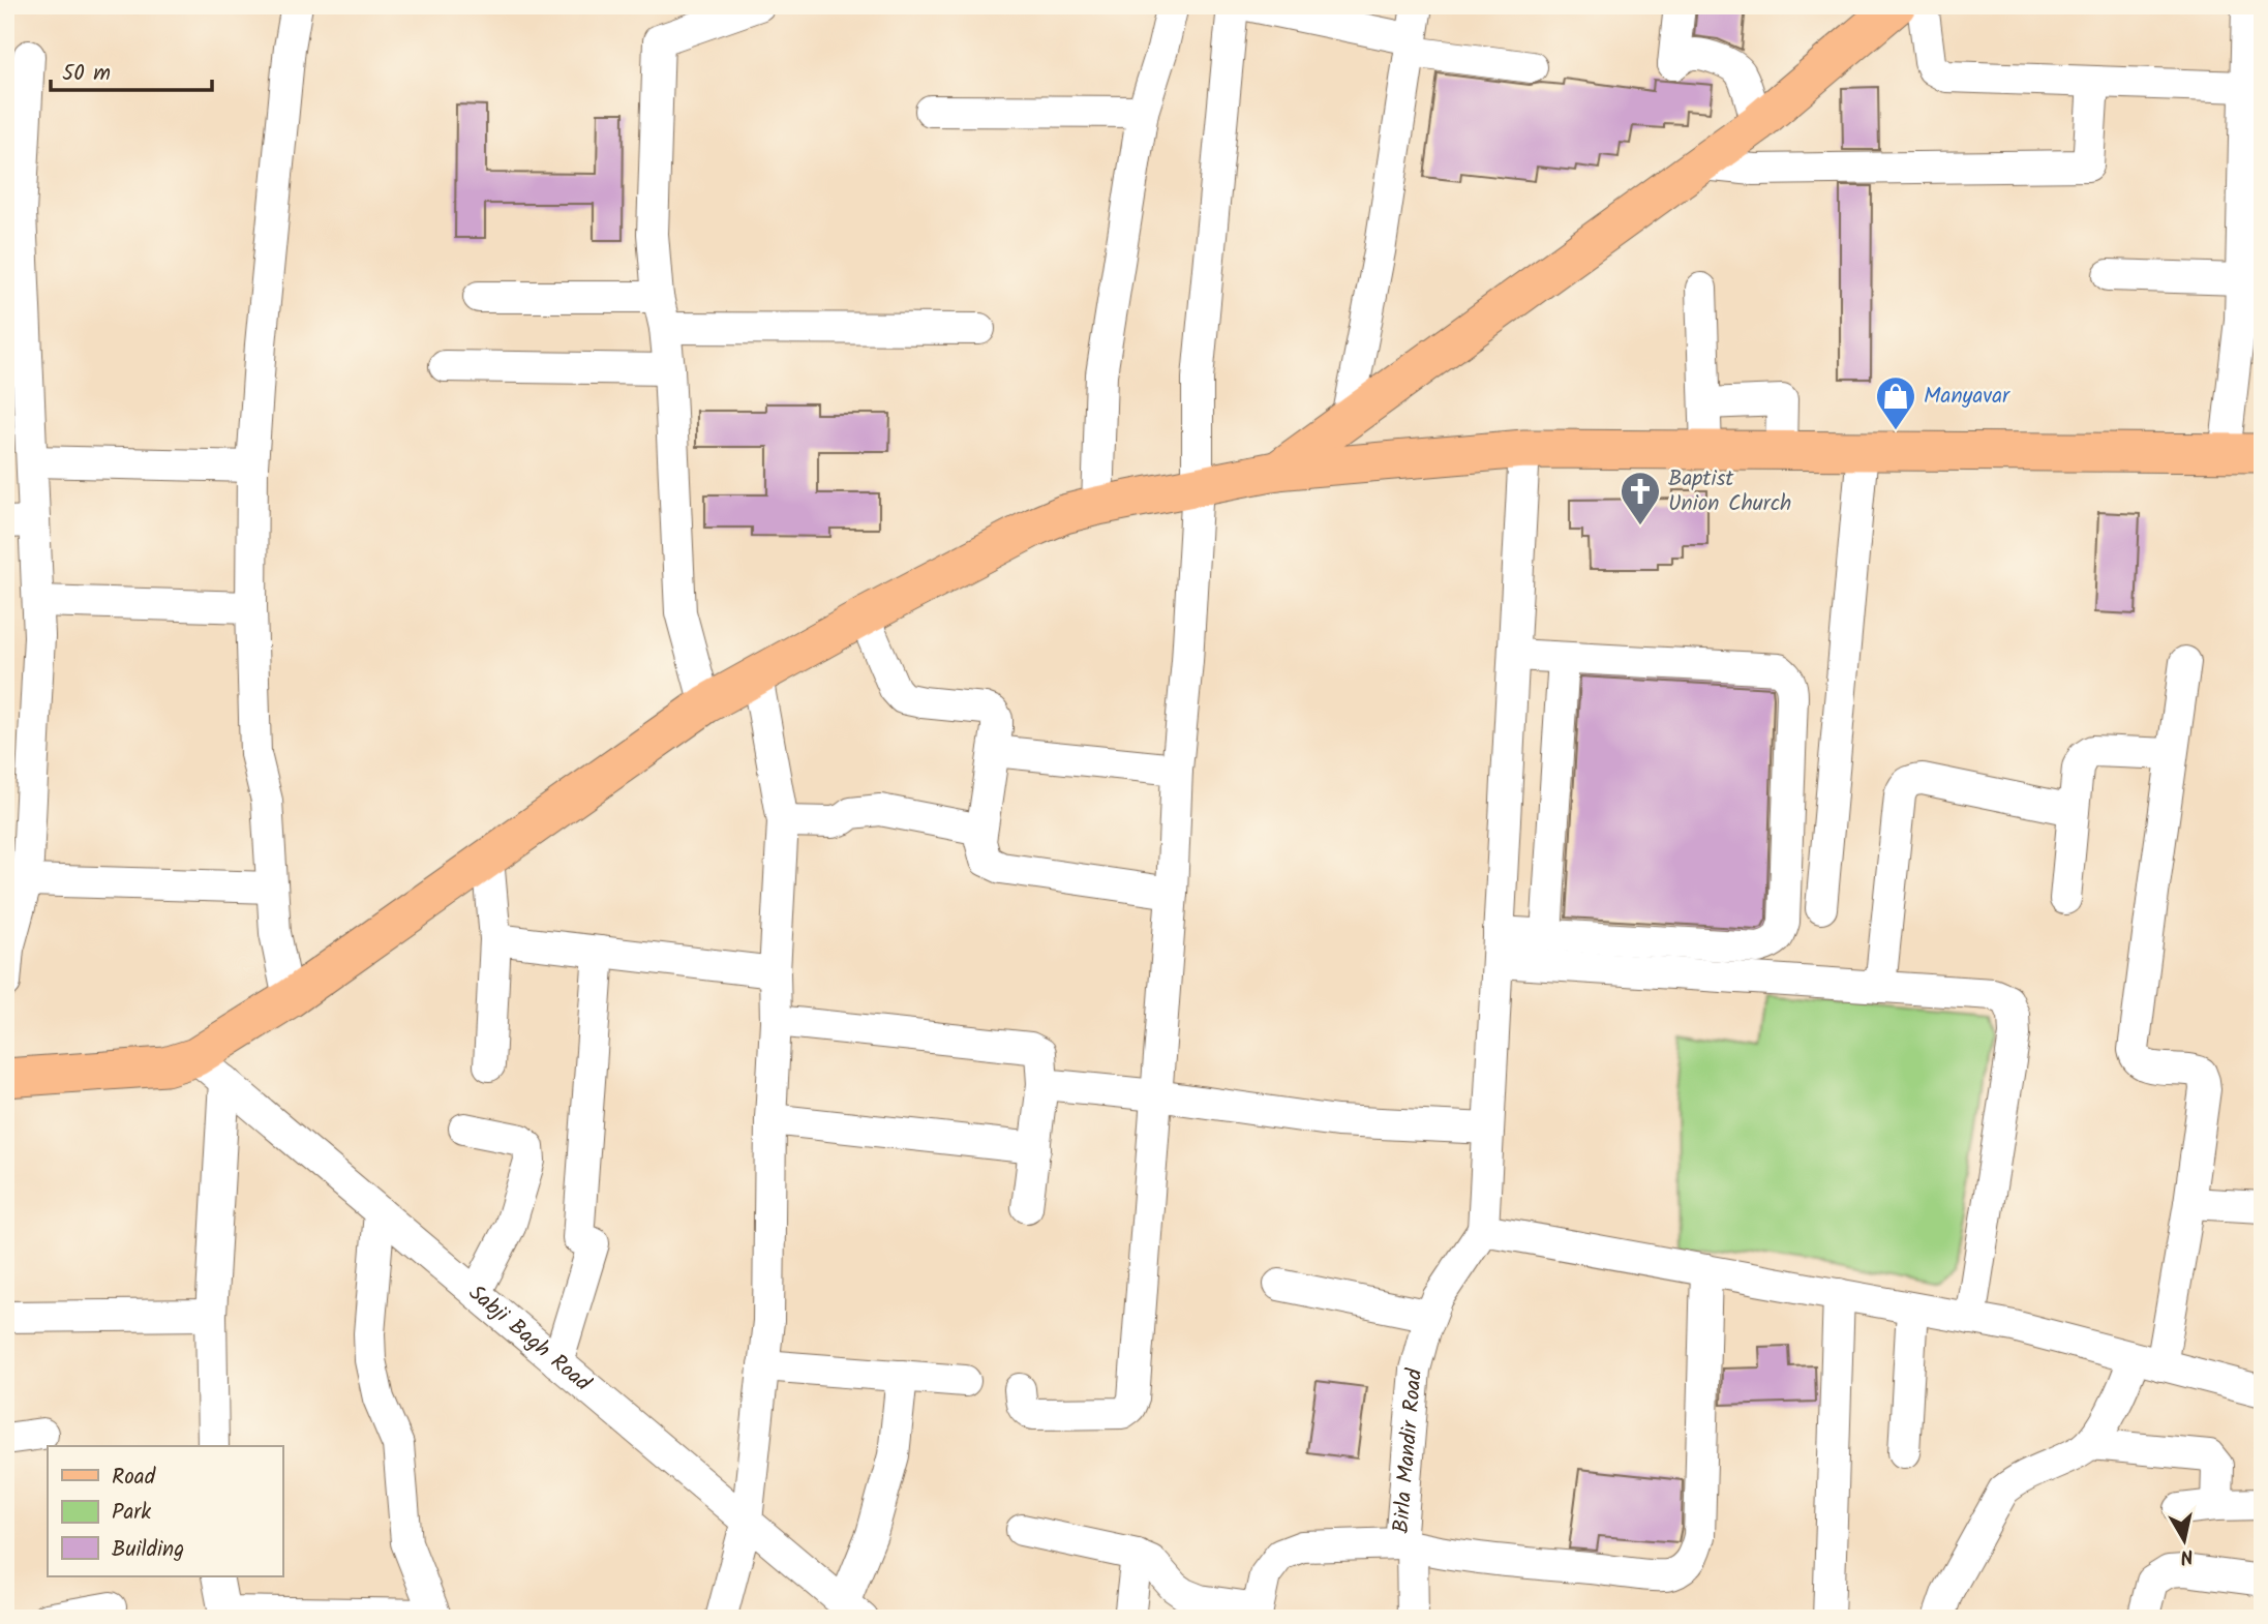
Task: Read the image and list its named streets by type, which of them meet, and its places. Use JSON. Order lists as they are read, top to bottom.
{
  "streets": {
    "street": ["Sabji Bagh Road", "Birla Mandir Road"]
  },
  "places": {
    "shop": ["Manyavar"],
    "church": ["Baptist Union Church"]
  },
  "legend": ["Road", "Park", "Building"],
  "scale_bar": "50 m",
  "north": "bottom"
}
